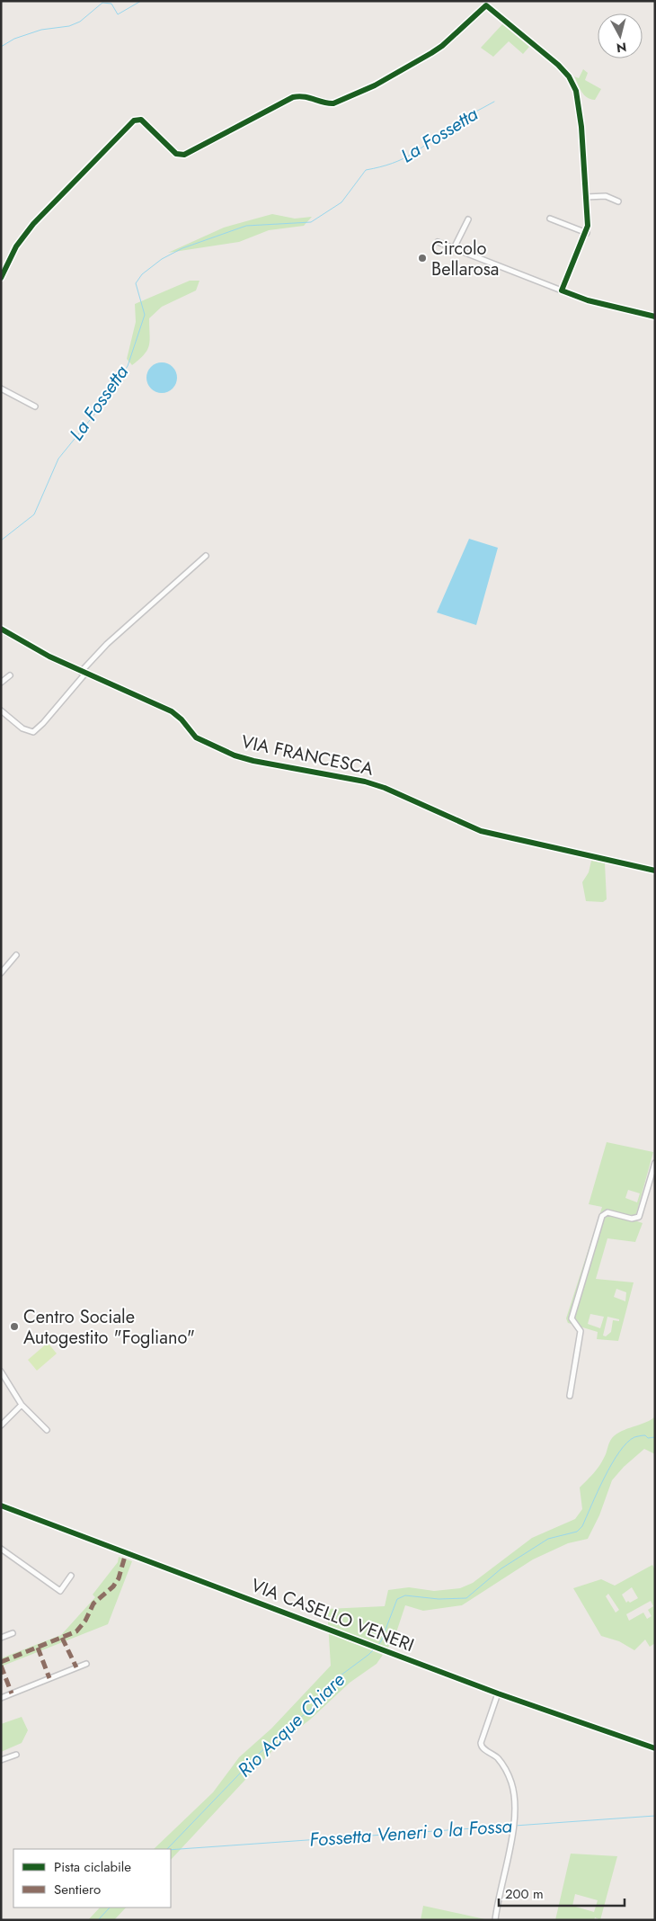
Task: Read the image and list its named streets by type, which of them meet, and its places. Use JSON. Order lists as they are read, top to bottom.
{
  "streets": {
    "street": ["VIA FRANCESCA", "VIA CASELLO VENERI"]
  },
  "water": ["La Fossetta", "Rio Acque Chiare", "Fossetta Veneri o la Fossa"],
  "places": ["Circolo Bellarosa", "Centro Sociale Autogestito \"Fogliano\""],
  "legend": ["Pista ciclabile", "Sentiero"],
  "scale_bar": "200 m",
  "north": "bottom"
}
